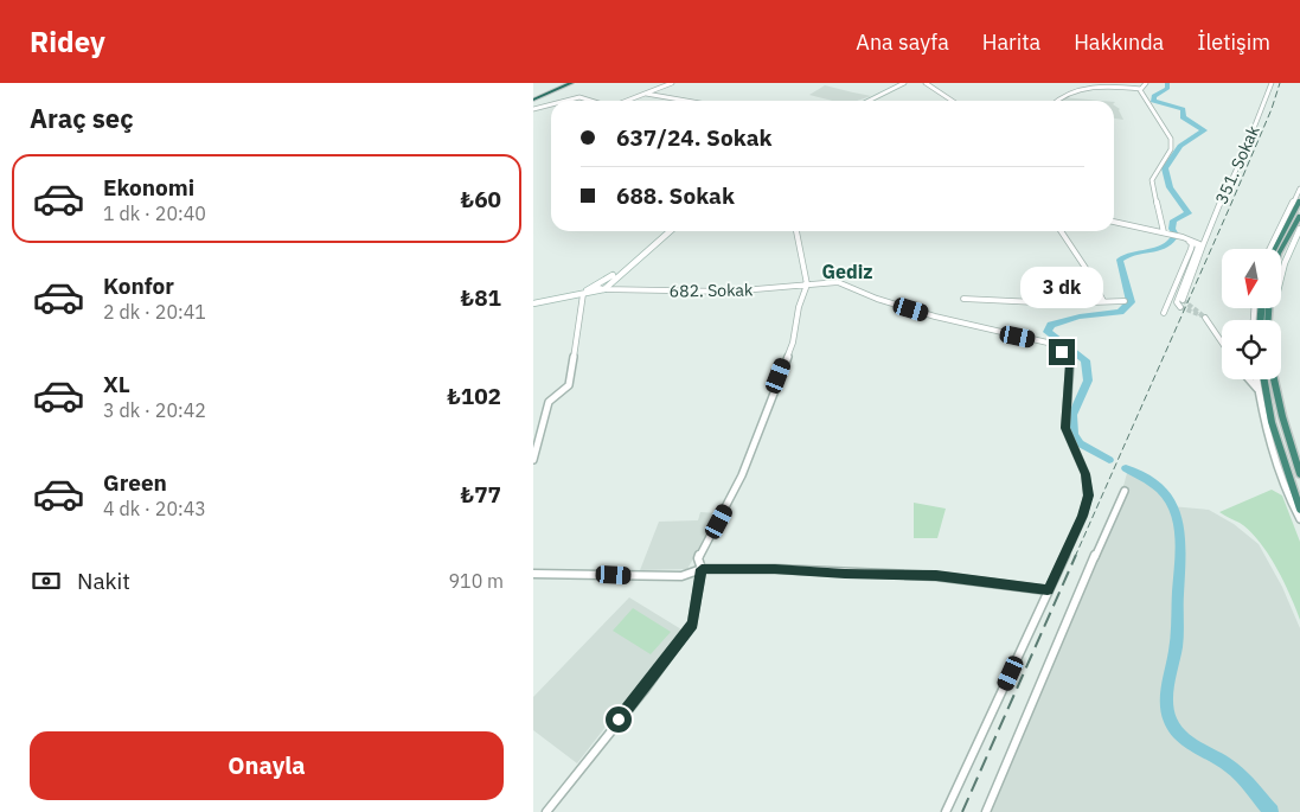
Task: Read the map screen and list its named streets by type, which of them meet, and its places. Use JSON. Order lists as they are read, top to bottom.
{
  "streets": {
    "street": ["351. Sokak", "682. Sokak"]
  },
  "districts": ["Gediz"],
  "north": "bottom",
  "page": {
    "header": "Ridey",
    "nav": [
      "Ana sayfa",
      "Harita",
      "Hakkında",
      "İletişim"
    ],
    "heading": "Araç seç",
    "banner": ["637/24. Sokak", "688. Sokak"],
    "list": [
      {
        "name": "Ekonomi",
        "note": "1 dk · 20:40",
        "value": "₺60"
      },
      {
        "name": "Konfor",
        "note": "2 dk · 20:41",
        "value": "₺81"
      },
      {
        "name": "XL",
        "note": "3 dk · 20:42",
        "value": "₺102"
      },
      {
        "name": "Green",
        "note": "4 dk · 20:43",
        "value": "₺77"
      }
    ],
    "bubble": "3 dk",
    "pay": ["Nakit", "910 m"],
    "buttons": "Onayla"
  }
}
